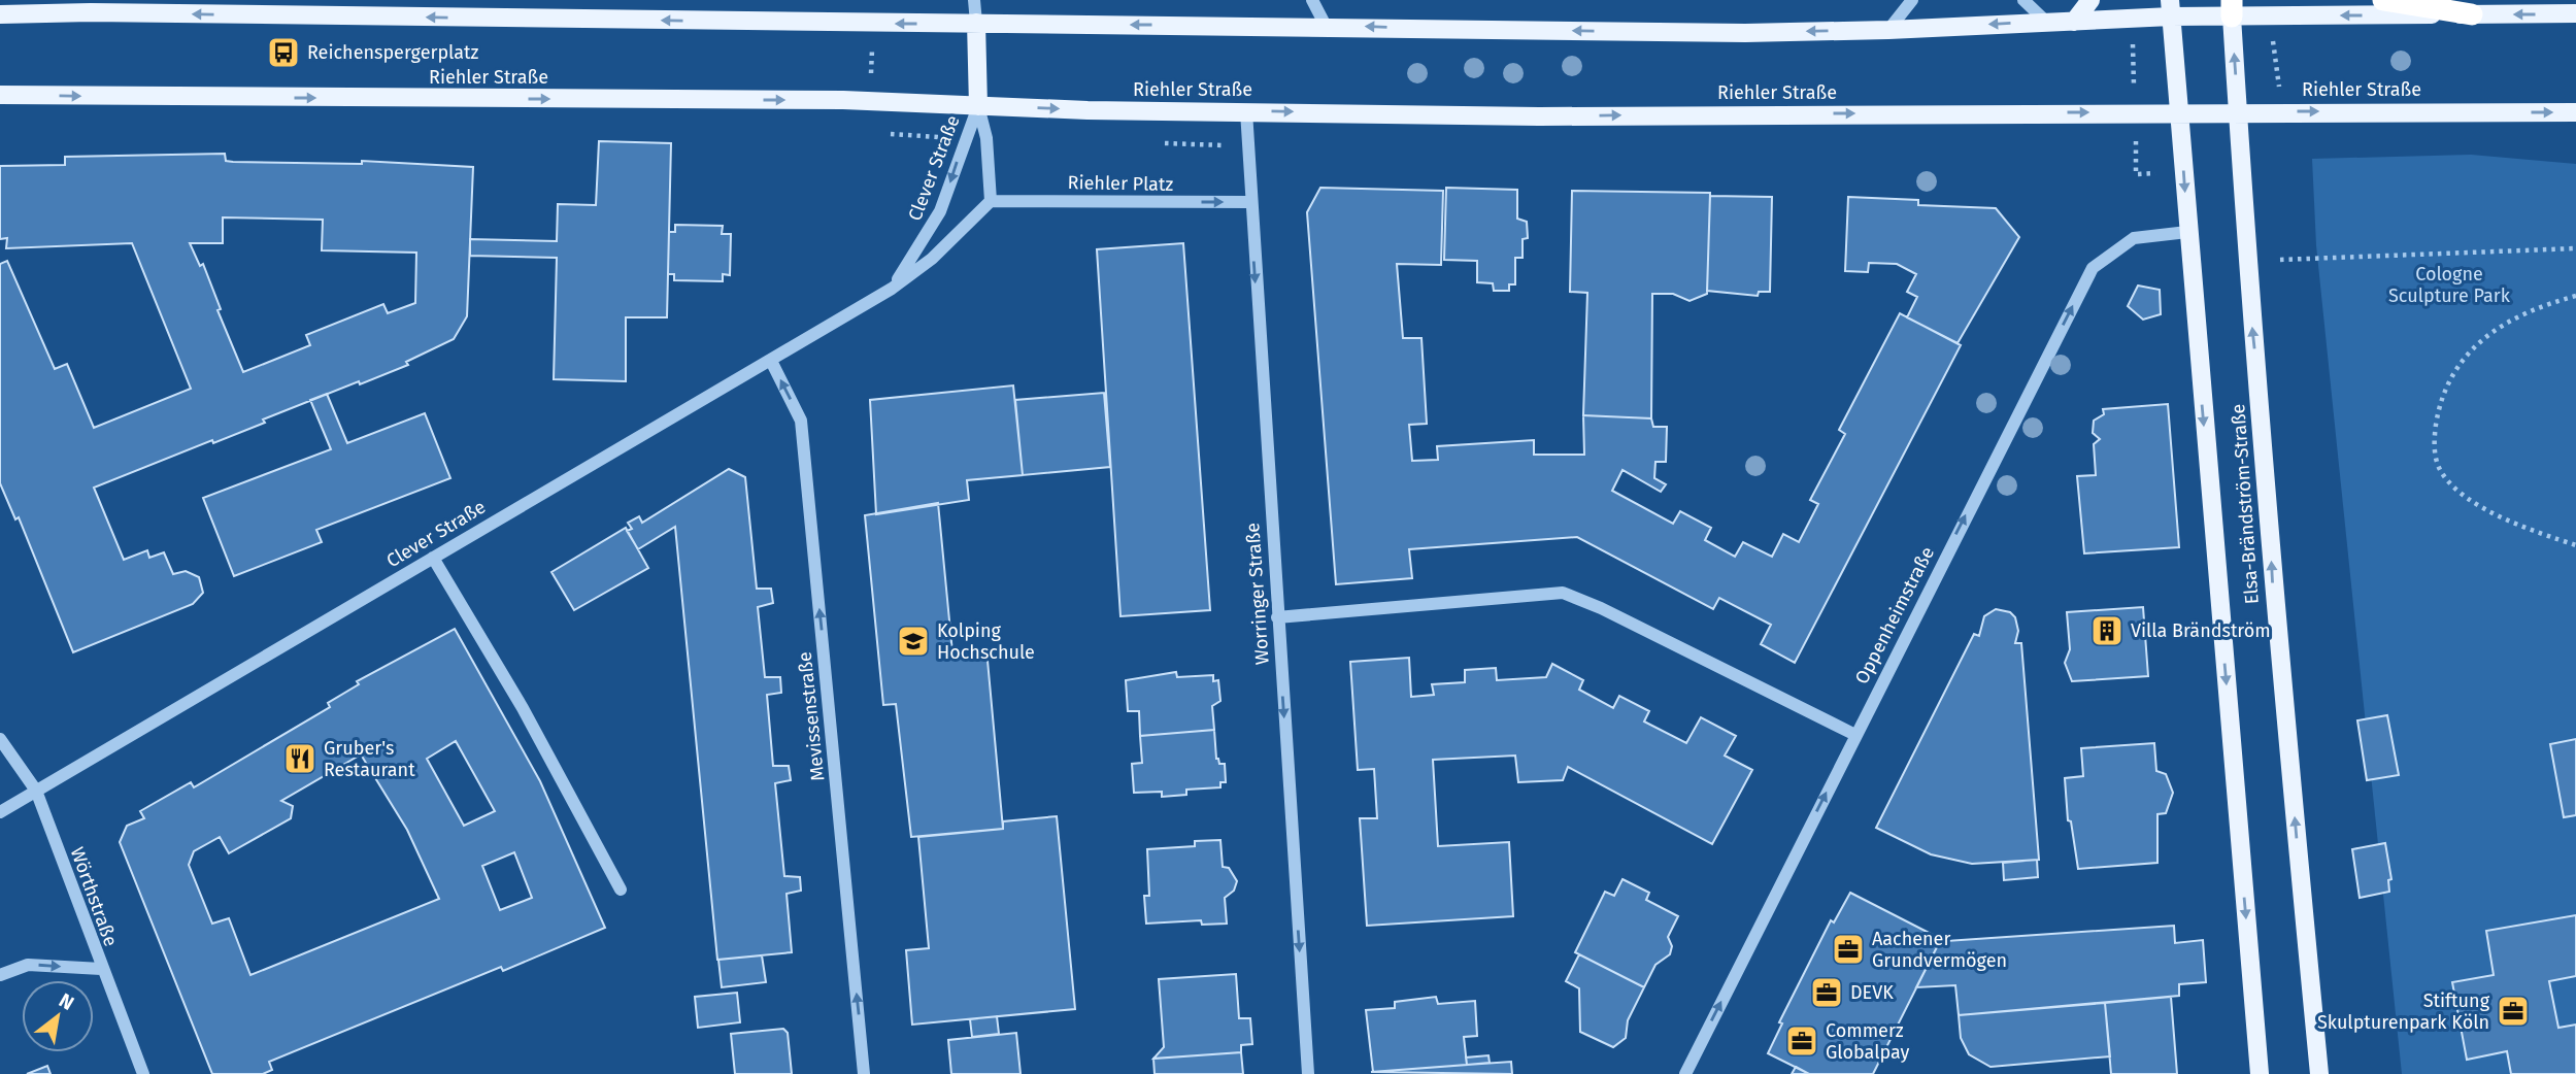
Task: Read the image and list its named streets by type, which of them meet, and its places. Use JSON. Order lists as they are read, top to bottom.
{
  "streets": {
    "main road": ["Riehler Straße", "Elsa-Brändström-Straße"],
    "street": [
      "Clever Straße",
      "Riehler Platz",
      "Worringer Straße",
      "Oppenheimstraße",
      "Mevissenstraße",
      "Wörthstraße"
    ]
  },
  "crossings": [
    ["Riehler Straße", "Clever Straße"],
    ["Riehler Straße", "Elsa-Brändström-Straße"],
    ["Riehler Straße", "Worringer Straße"],
    ["Clever Straße", "Riehler Platz"],
    ["Clever Straße", "Mevissenstraße"],
    ["Clever Straße", "Wörthstraße"],
    ["Riehler Platz", "Worringer Straße"],
    ["Elsa-Brändström-Straße", "Oppenheimstraße"]
  ],
  "one_way": [
    "Riehler Platz",
    "Worringer Straße",
    "Oppenheimstraße",
    "Mevissenstraße"
  ],
  "parks": ["Cologne Sculpture Park"],
  "places": {
    "bus stop": ["Reichenspergerplatz"],
    "building": ["Villa Brändström"],
    "school or university": ["Kolping Hochschule"],
    "restaurant": ["Gruber's Restaurant"],
    "office": [
      "Aachener Grundvermögen",
      "DEVK",
      "Stiftung Skulpturenpark Köln",
      "Commerz Globalpay"
    ]
  },
  "north": "top right"
}
